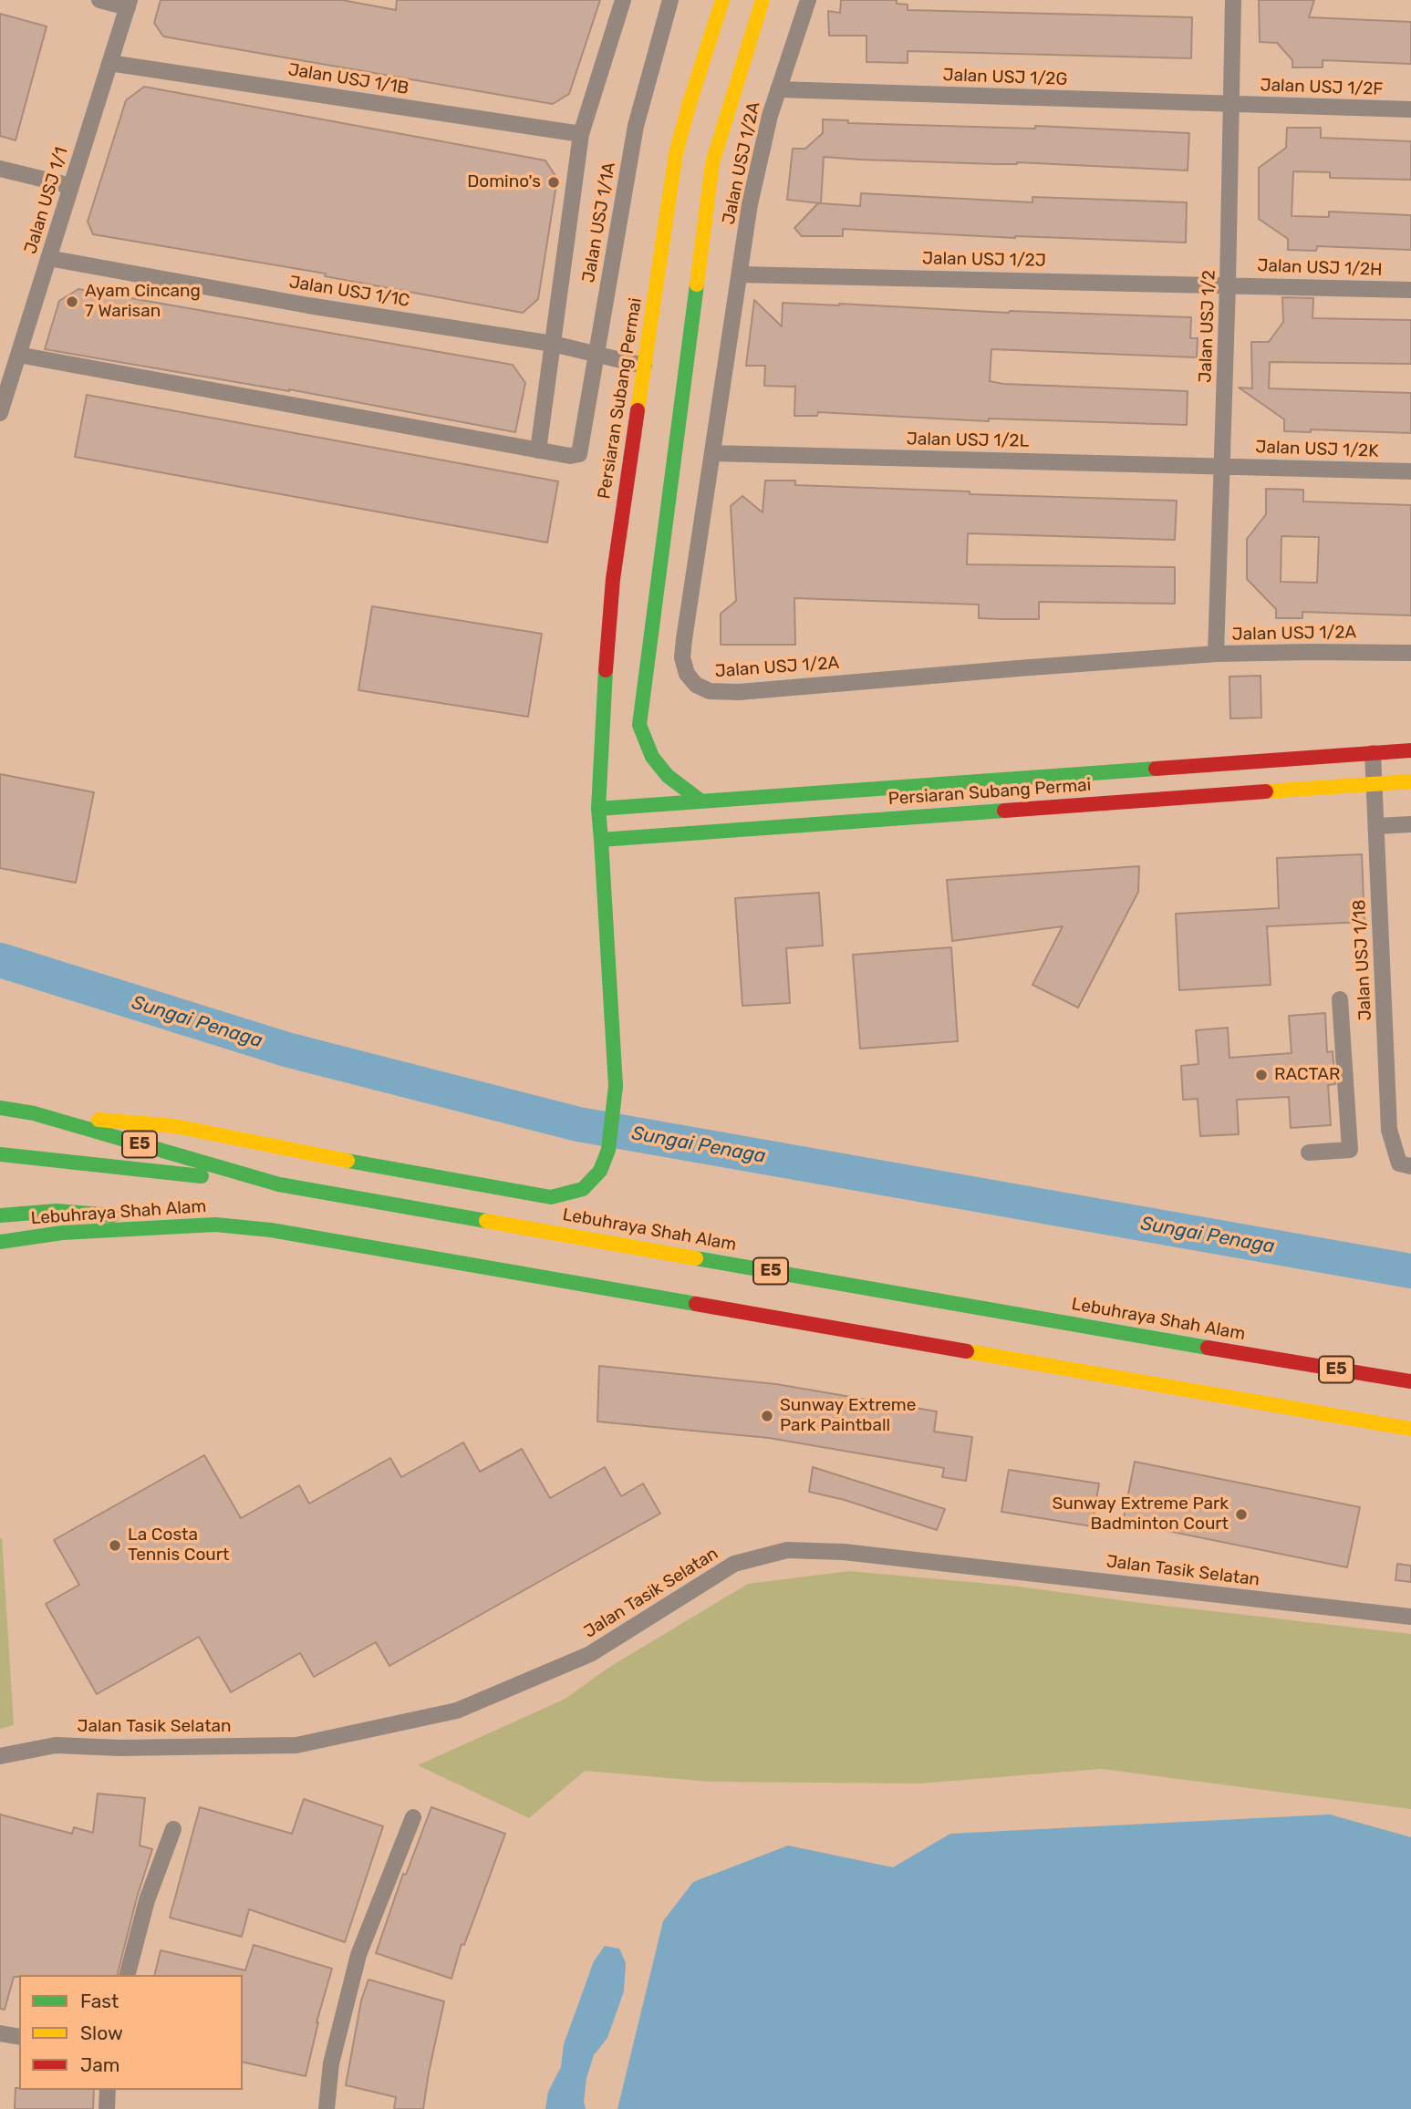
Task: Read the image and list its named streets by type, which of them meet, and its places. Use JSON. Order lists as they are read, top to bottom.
{
  "streets": {
    "main road": ["Persiaran Subang Permai", "E5", "Lebuhraya Shah Alam"],
    "street": [
      "Jalan USJ 1/2G",
      "Jalan USJ 1/1B",
      "Jalan USJ 1/2F",
      "Jalan USJ 1/2A",
      "Jalan USJ 1/1",
      "Jalan USJ 1/1A",
      "Jalan USJ 1/2J",
      "Jalan USJ 1/2H",
      "Jalan USJ 1/1C",
      "Jalan USJ 1/2",
      "Jalan USJ 1/2L",
      "Jalan USJ 1/2K",
      "Jalan USJ 1/18",
      "Jalan Tasik Selatan"
    ]
  },
  "crossings": [
    ["Jalan USJ 1/2G", "Jalan USJ 1/2F"],
    ["Jalan USJ 1/2G", "Jalan USJ 1/2A"],
    ["Jalan USJ 1/2G", "Jalan USJ 1/2"],
    ["Jalan USJ 1/1B", "Jalan USJ 1/1"],
    ["Jalan USJ 1/2F", "Jalan USJ 1/2"],
    ["Jalan USJ 1/2A", "Jalan USJ 1/2J"],
    ["Jalan USJ 1/2A", "Jalan USJ 1/2"],
    ["Jalan USJ 1/2A", "Jalan USJ 1/2L"],
    ["Jalan USJ 1/1", "Jalan USJ 1/1C"],
    ["Jalan USJ 1/1A", "Jalan USJ 1/1C"],
    ["Jalan USJ 1/2J", "Jalan USJ 1/2H"],
    ["Jalan USJ 1/2J", "Jalan USJ 1/2"],
    ["Jalan USJ 1/2H", "Jalan USJ 1/2"],
    ["Jalan USJ 1/1C", "Persiaran Subang Permai"],
    ["Jalan USJ 1/2", "Jalan USJ 1/2L"],
    ["Jalan USJ 1/2", "Jalan USJ 1/2K"],
    ["Persiaran Subang Permai", "Jalan USJ 1/18"],
    ["Jalan USJ 1/2L", "Jalan USJ 1/2K"]
  ],
  "water": ["Sungai Penaga"],
  "places": [
    "Domino's",
    "Ayam Cincang 7 Warisan",
    "RACTAR",
    "Sunway Extreme Park Paintball",
    "Sunway Extreme Park Badminton Court",
    "La Costa Tennis Court"
  ],
  "legend": ["Fast", "Slow", "Jam"]
}
